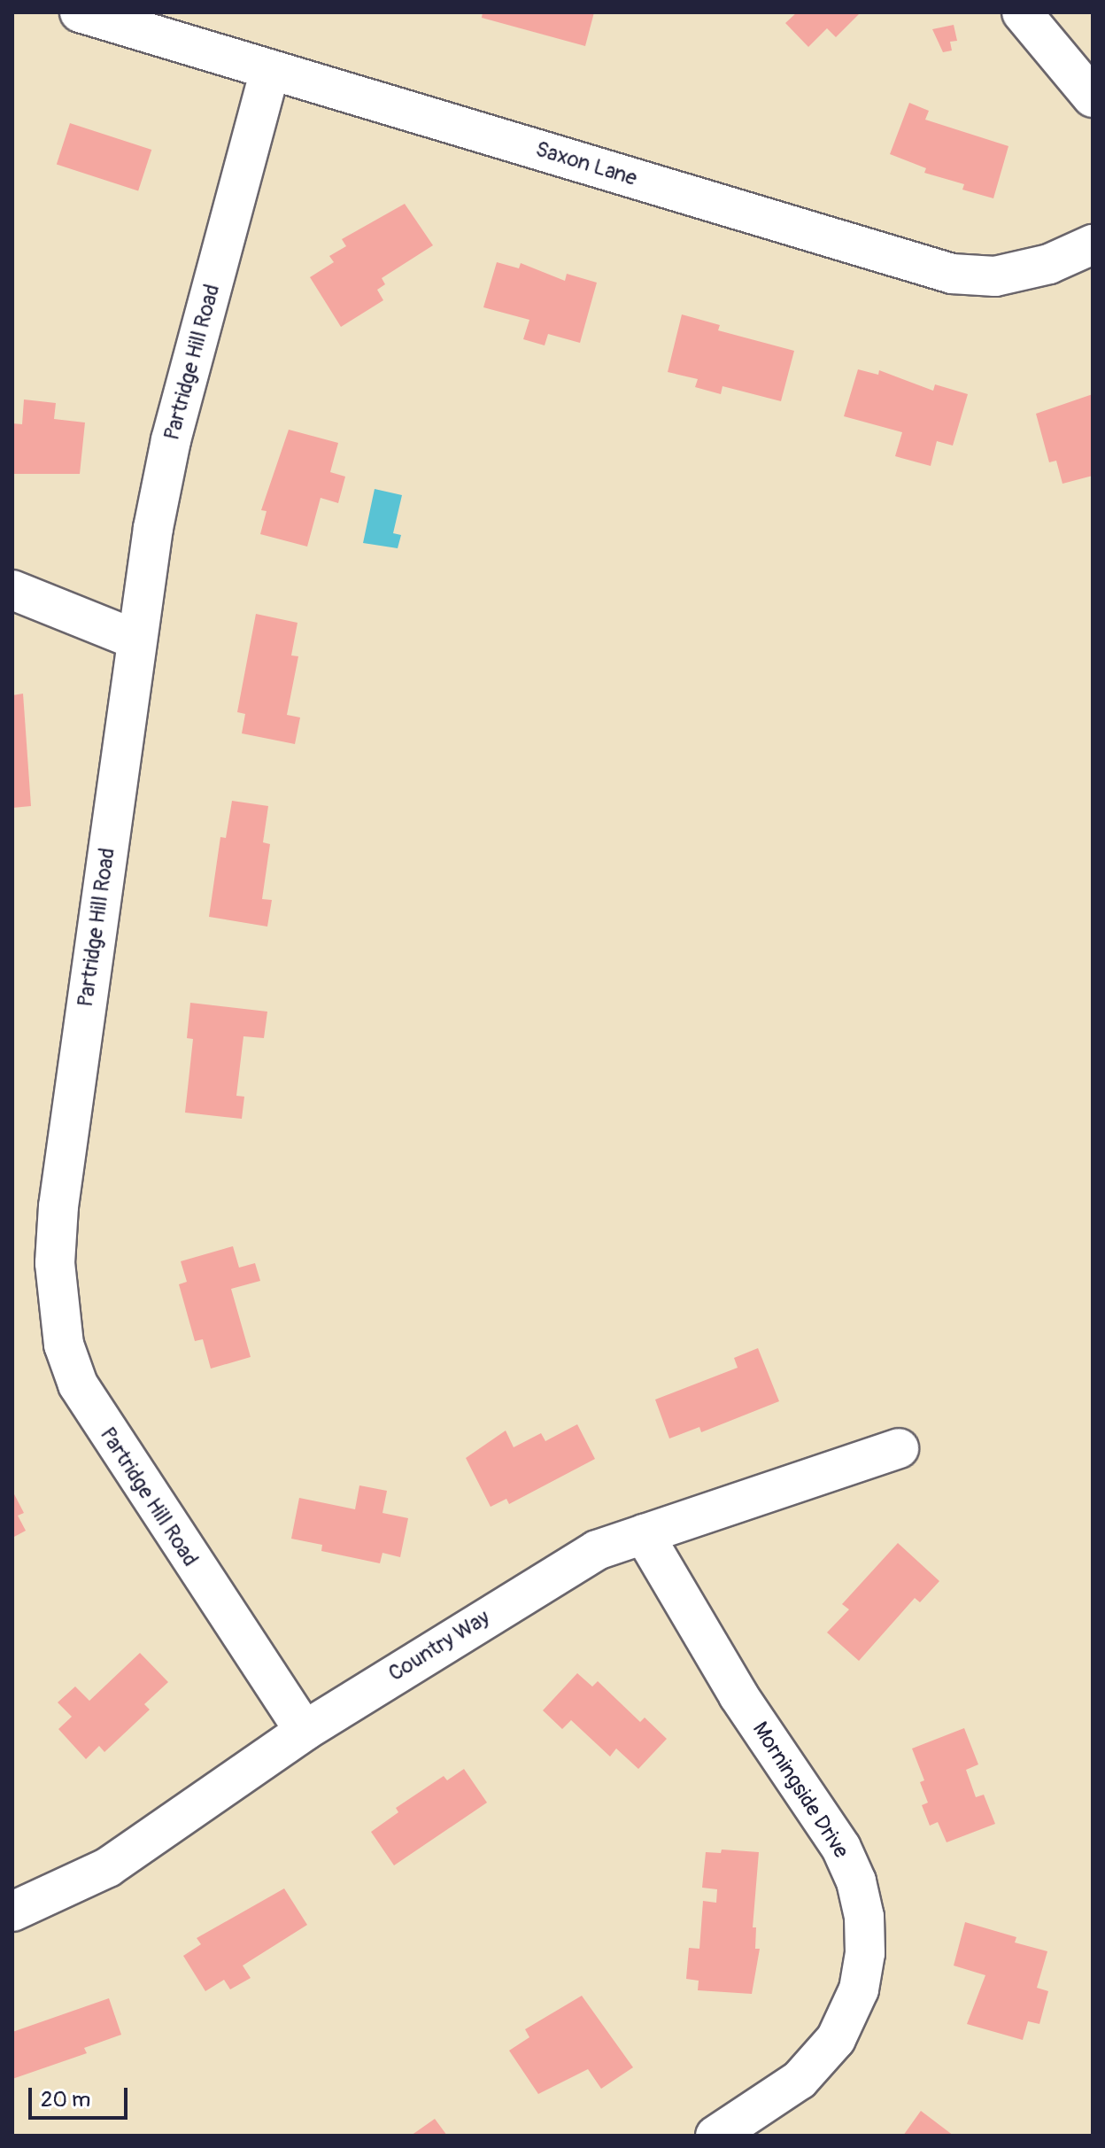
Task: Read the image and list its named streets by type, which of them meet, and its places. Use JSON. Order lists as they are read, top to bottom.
{
  "streets": {
    "street": [
      "Saxon Lane",
      "Partridge Hill Road",
      "Country Way",
      "Morningside Drive"
    ]
  },
  "crossings": [
    ["Saxon Lane", "Partridge Hill Road"],
    ["Partridge Hill Road", "Country Way"],
    ["Country Way", "Morningside Drive"]
  ],
  "scale_bar": "20 m"
}
